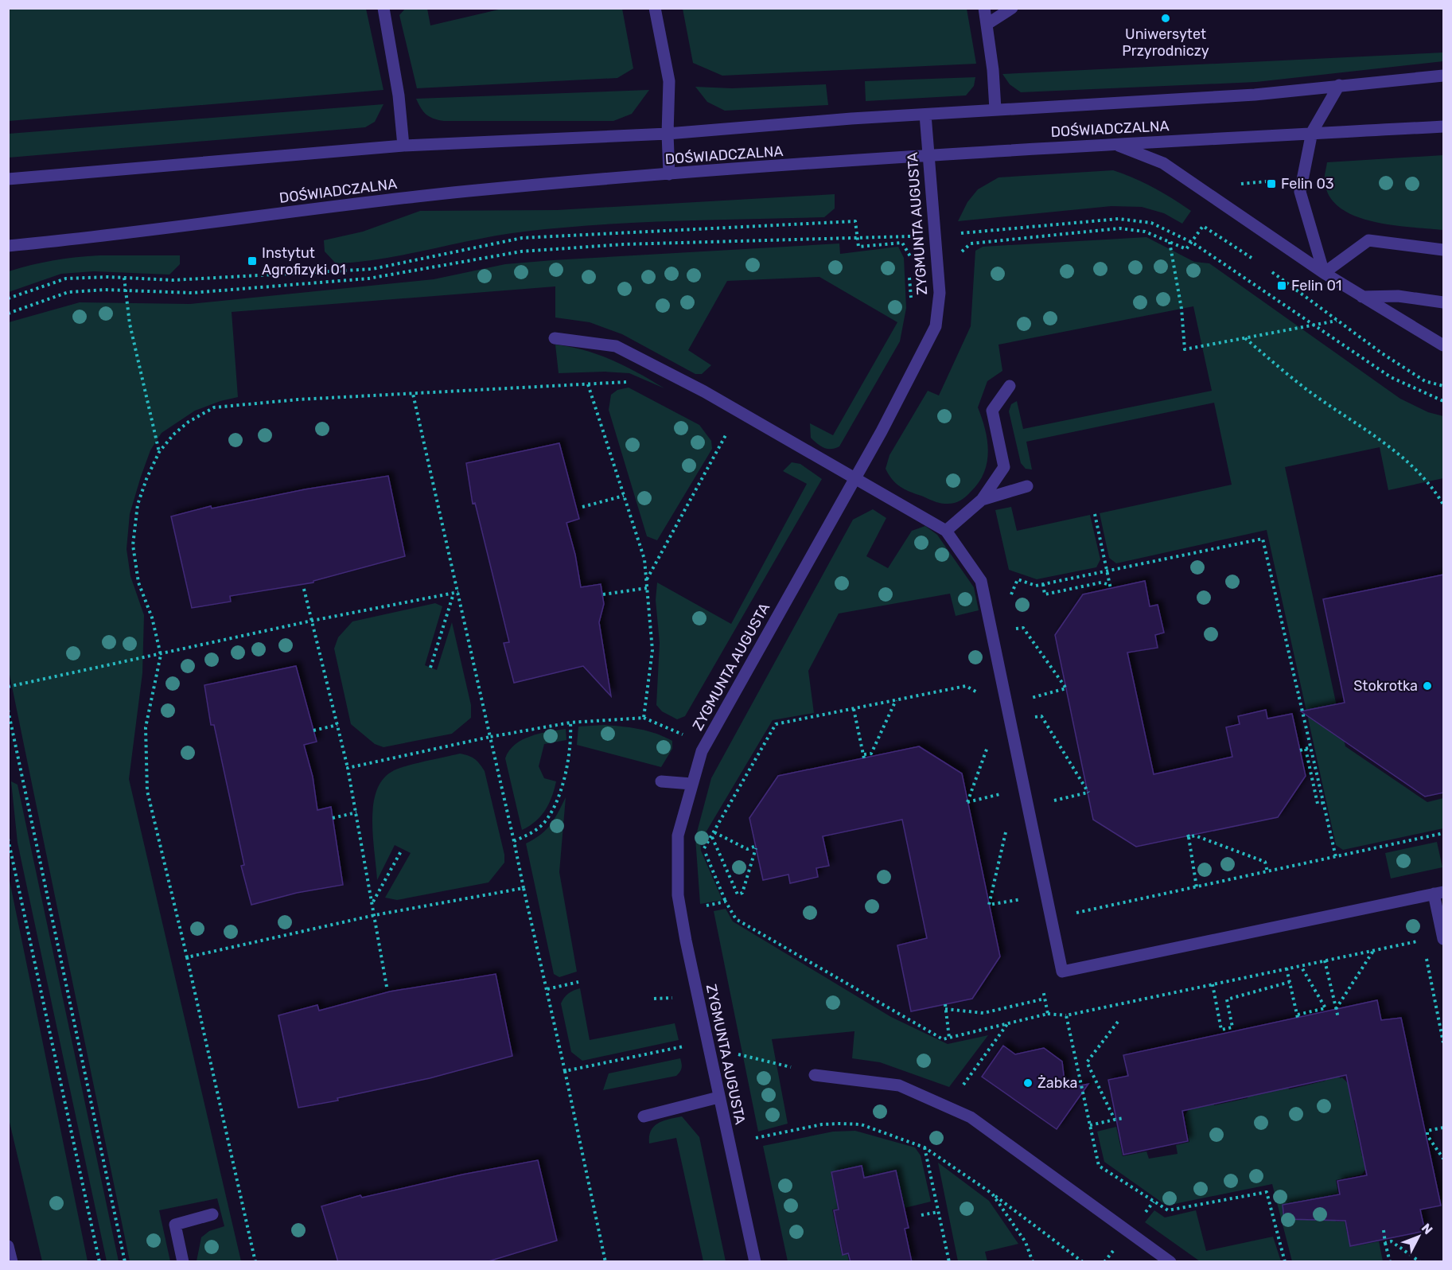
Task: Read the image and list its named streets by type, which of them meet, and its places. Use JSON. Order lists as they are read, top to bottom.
{
  "streets": {
    "street": ["DOŚWIADCZALNA", "ZYGMUNTA AUGUSTA"]
  },
  "crossings": [
    ["DOŚWIADCZALNA", "ZYGMUNTA AUGUSTA"]
  ],
  "places": {
    "other": ["Uniwersytet Przyrodniczy", "Stokrotka", "Żabka"],
    "transit": ["Felin 03", "Instytut Agrofizyki 01", "Felin 01"]
  },
  "north": "top right"
}
